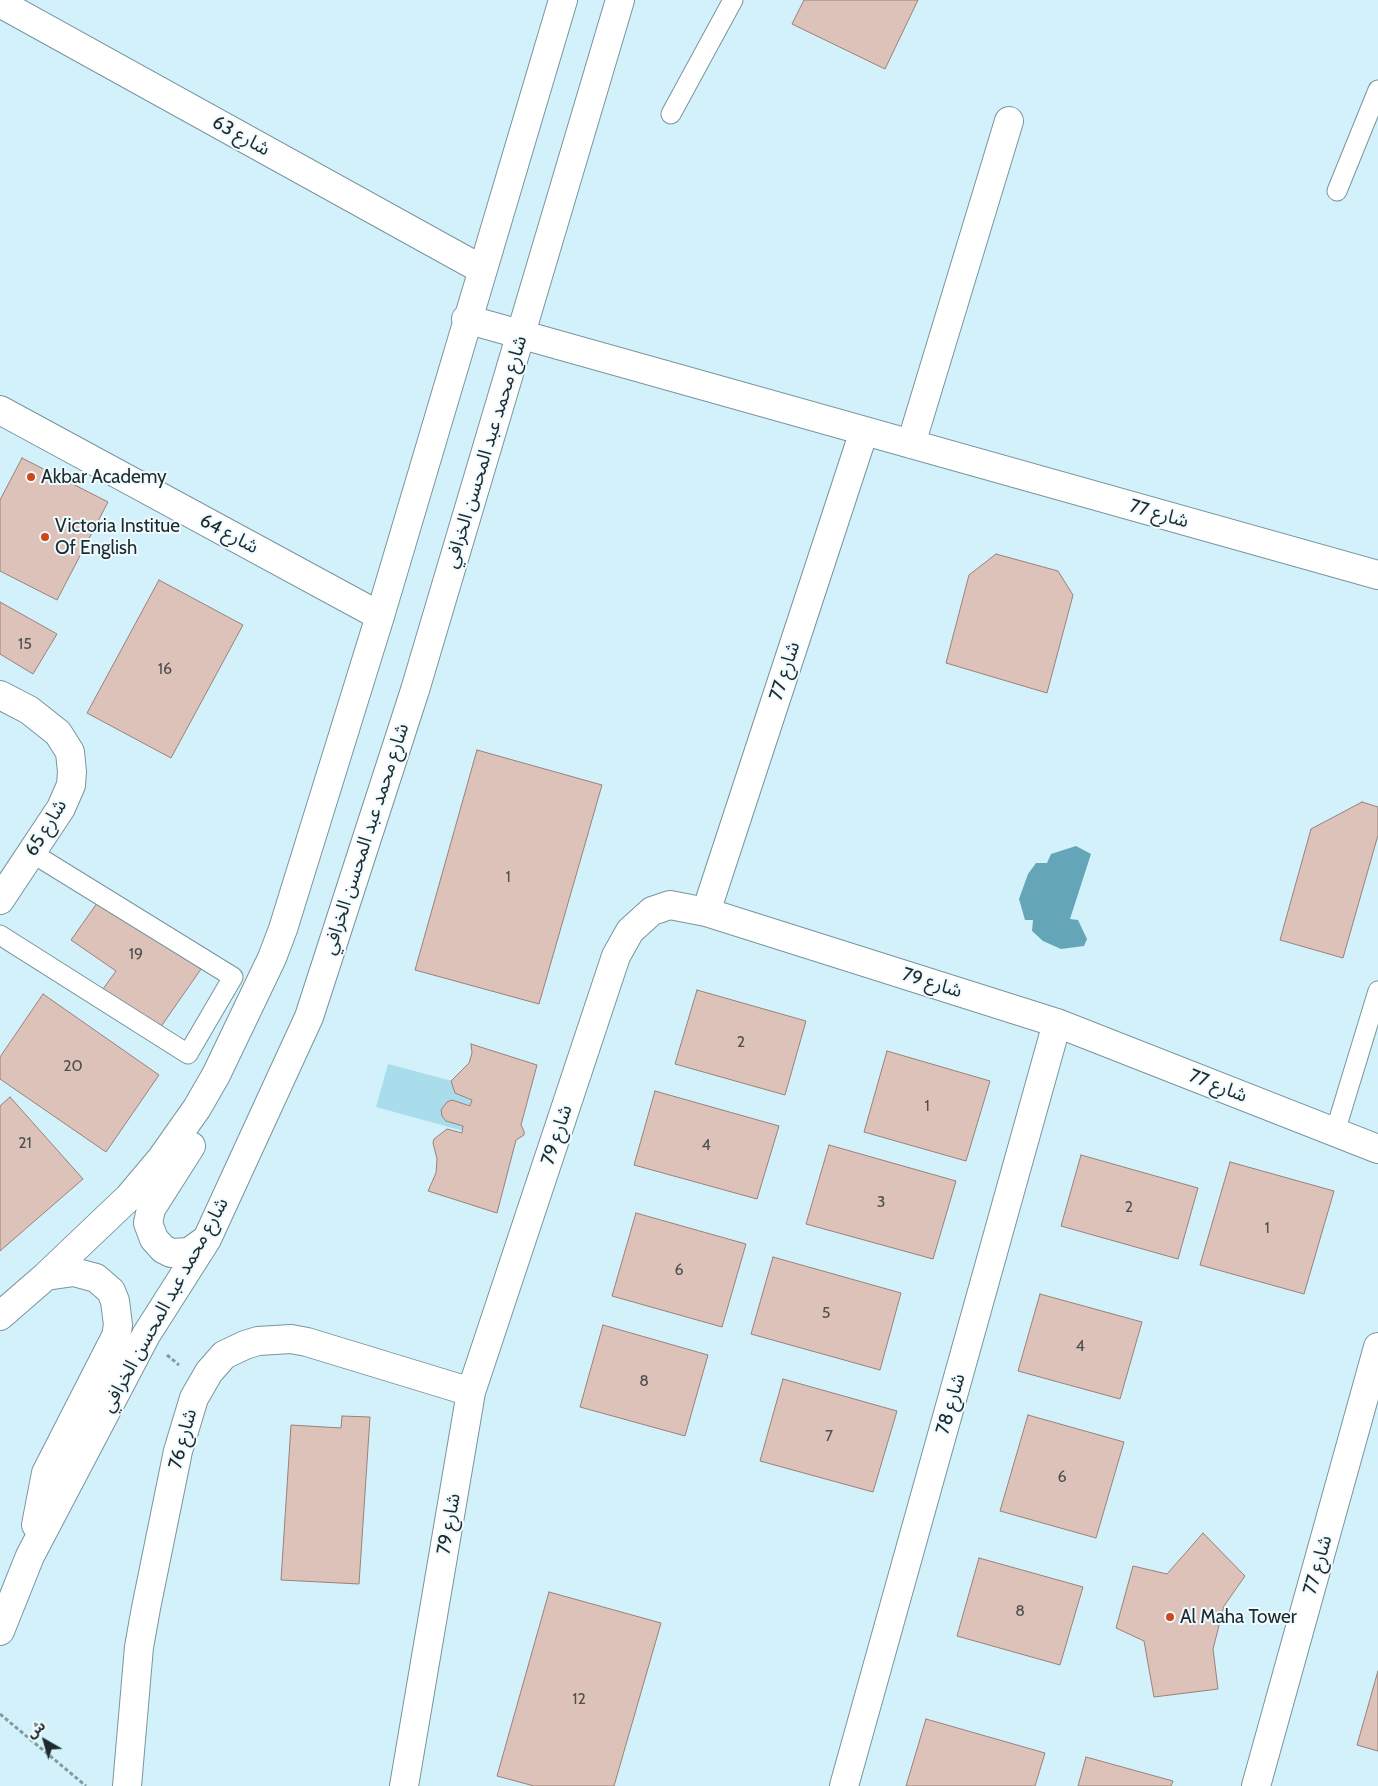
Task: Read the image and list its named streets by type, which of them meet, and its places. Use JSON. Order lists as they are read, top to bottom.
{
  "streets": {
    "street": [
      "شارع 63",
      "شارع محمد عبد المحسن الخرافي",
      "شارع 77",
      "شارع 64",
      "شارع 65",
      "شارع 79",
      "شارع 78",
      "شارع 76"
    ]
  },
  "crossings": [
    ["شارع محمد عبد المحسن الخرافي", "شارع 77"],
    ["شارع 77", "شارع 79"],
    ["شارع 77", "شارع 78"],
    ["شارع 79", "شارع 78"],
    ["شارع 79", "شارع 76"]
  ],
  "places": ["Akbar Academy", "Victoria Institue Of English", "Al Maha Tower"],
  "house_numbers": [
    "15",
    "16",
    "1",
    "19",
    "2",
    "20",
    "1",
    "21",
    "4",
    "3",
    "2",
    "1",
    "6",
    "5",
    "4",
    "8",
    "7",
    "6",
    "8",
    "12"
  ],
  "north": "top left"
}
